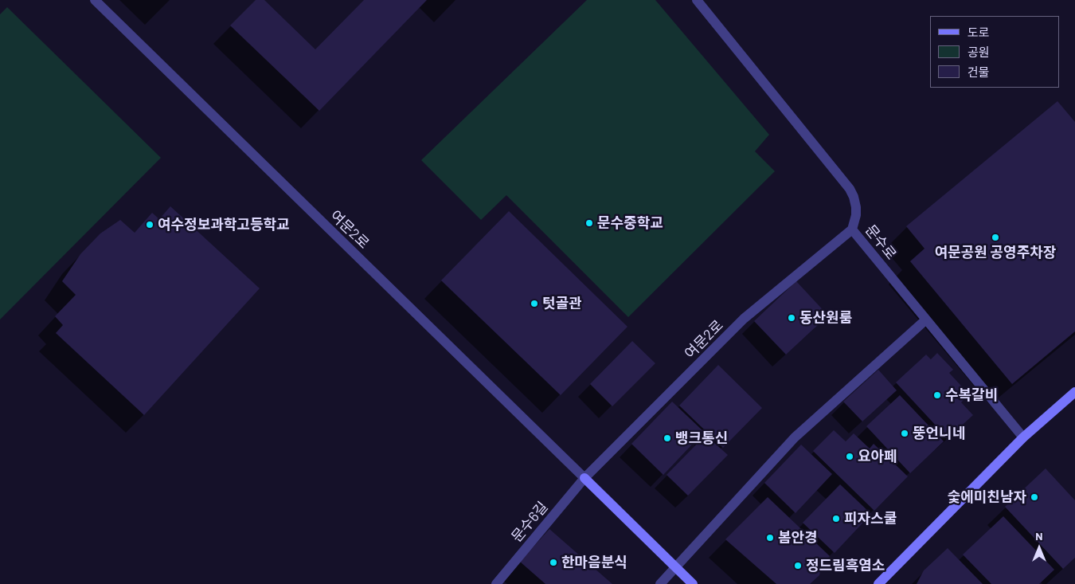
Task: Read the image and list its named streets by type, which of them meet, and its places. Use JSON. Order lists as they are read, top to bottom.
{
  "streets": {
    "street": ["여문2로", "문수로", "문수6길"]
  },
  "crossings": [
    ["여문2로", "문수로"],
    ["여문2로", "문수6길"]
  ],
  "places": [
    "문수중학교",
    "여수정보과학고등학교",
    "여문공원 공영주차장",
    "텃골관",
    "동산원룸",
    "수복갈비",
    "뚱언니네",
    "뱅크통신",
    "요아페",
    "숯에미친남자",
    "피자스쿨",
    "봄안경",
    "한마음분식",
    "정드림흑염소"
  ],
  "legend": ["도로", "공원", "건물"],
  "north": "top"
}
